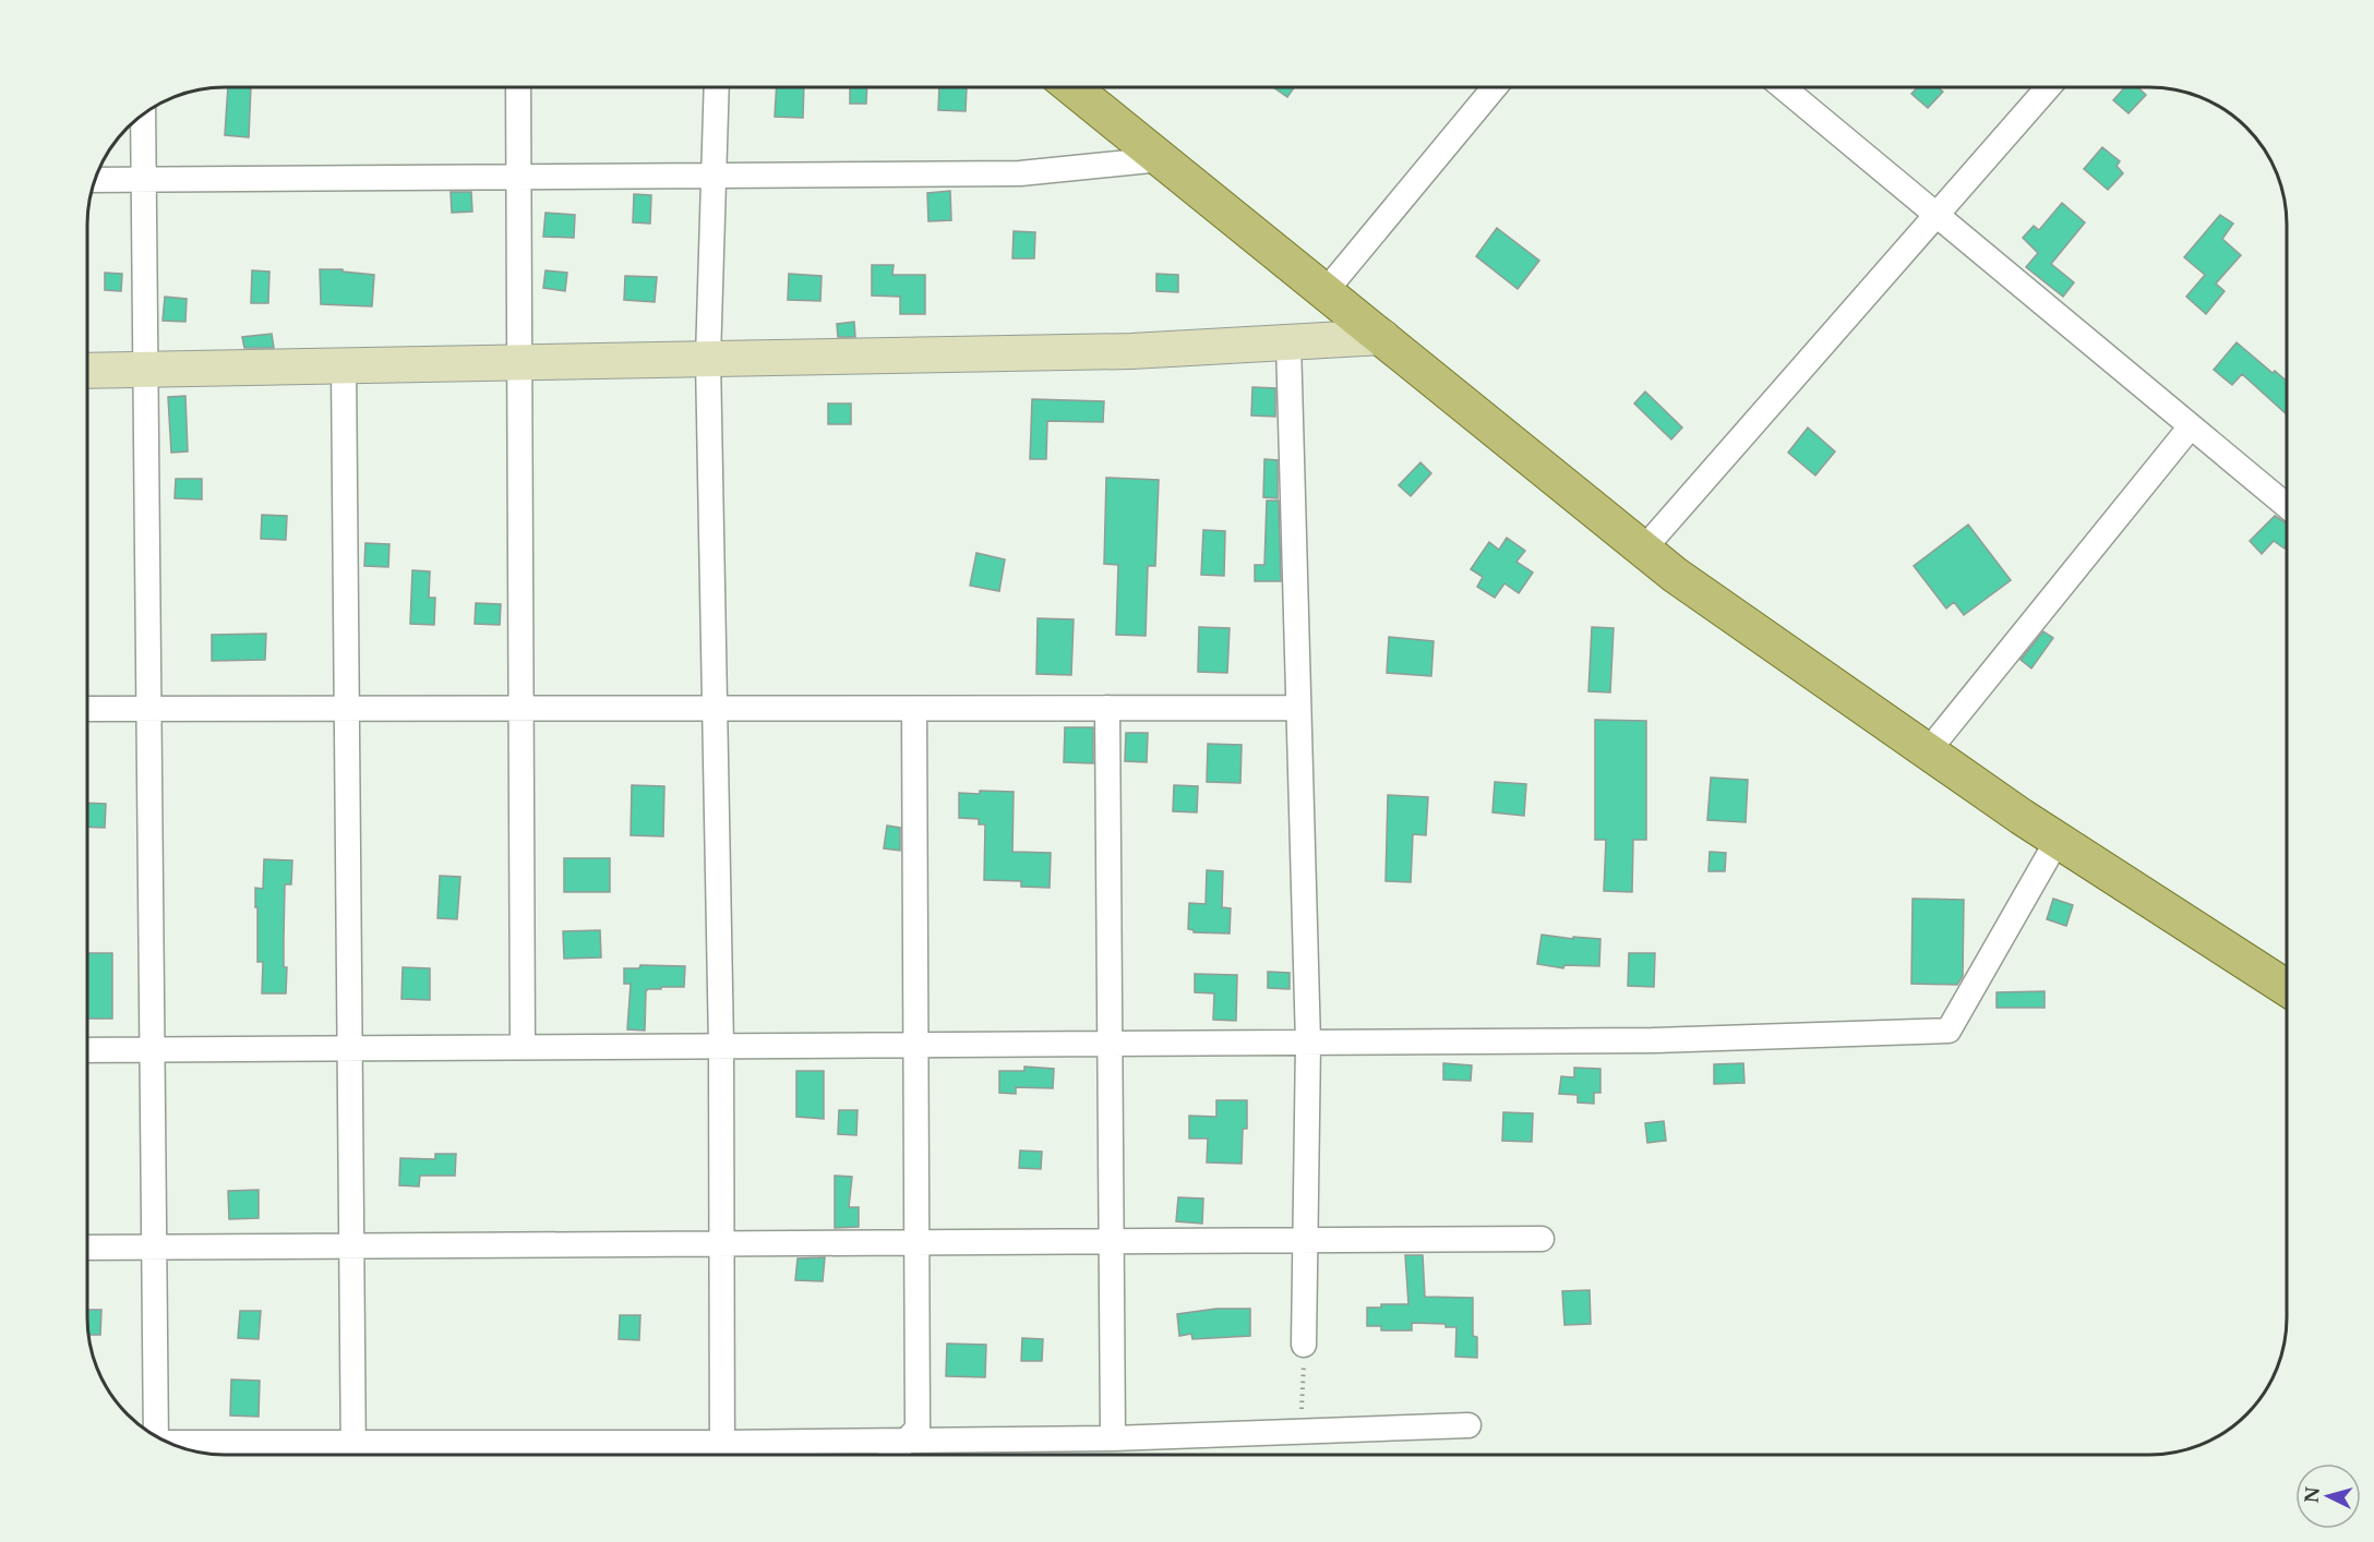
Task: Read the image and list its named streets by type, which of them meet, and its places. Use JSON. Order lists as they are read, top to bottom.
{
  "north": "left"
}
